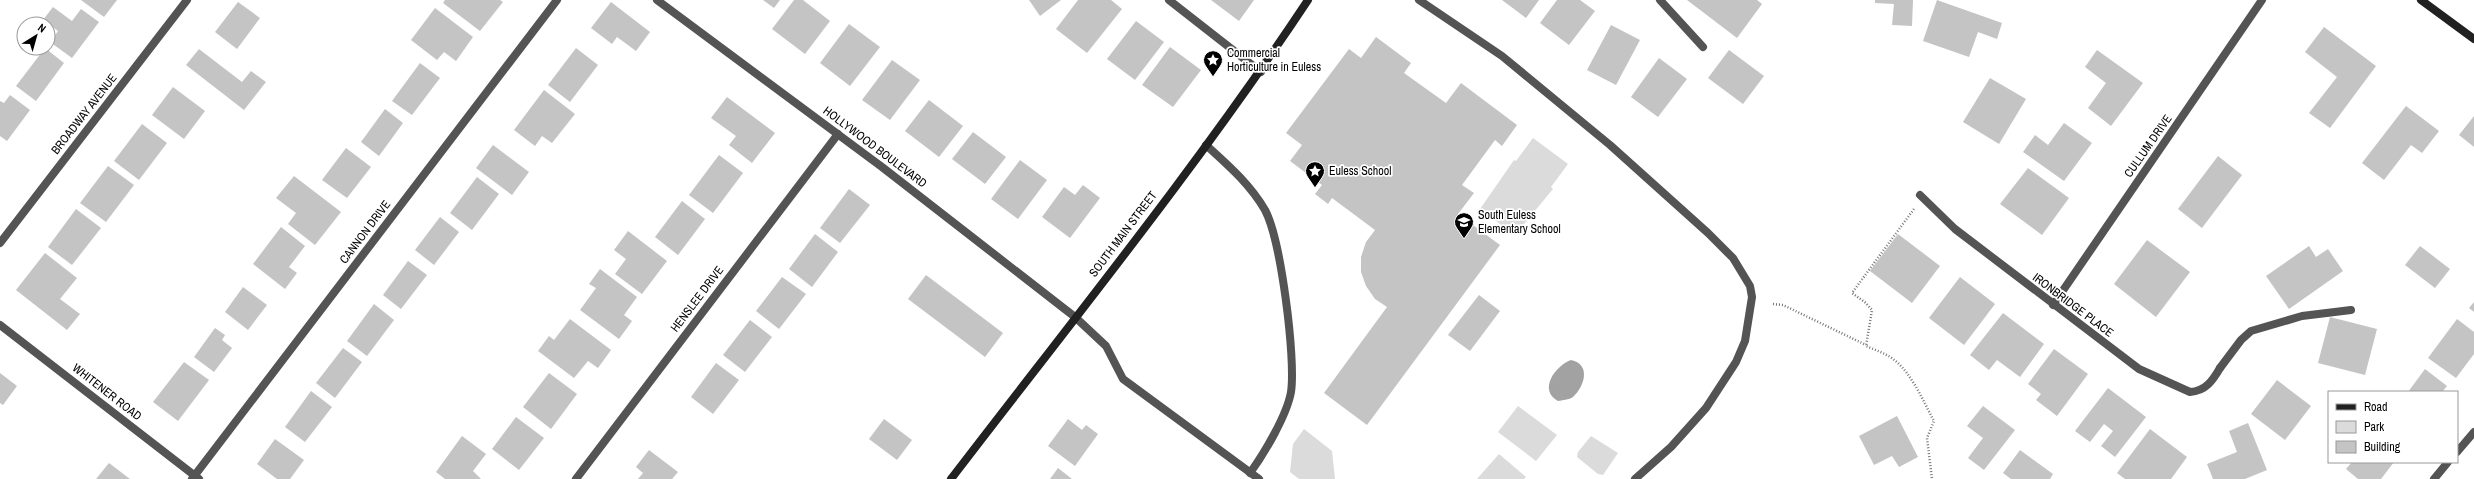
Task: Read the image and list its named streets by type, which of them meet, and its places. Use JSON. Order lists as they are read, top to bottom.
{
  "streets": {
    "street": [
      "BROADWAY AVENUE",
      "CULLUM DRIVE",
      "HOLLYWOOD BOULEVARD",
      "CANNON DRIVE",
      "SOUTH MAIN STREET",
      "HENSLEE DRIVE",
      "IRONBRIDGE PLACE",
      "WHITENER ROAD"
    ]
  },
  "crossings": [
    ["CULLUM DRIVE", "IRONBRIDGE PLACE"],
    ["HOLLYWOOD BOULEVARD", "SOUTH MAIN STREET"],
    ["HOLLYWOOD BOULEVARD", "HENSLEE DRIVE"],
    ["CANNON DRIVE", "WHITENER ROAD"]
  ],
  "places": {
    "place": ["Commercial Horticulture in Euless", "Euless School"],
    "school or university": ["South Euless Elementary School"]
  },
  "legend": ["Road", "Park", "Building"],
  "north": "top right"
}
